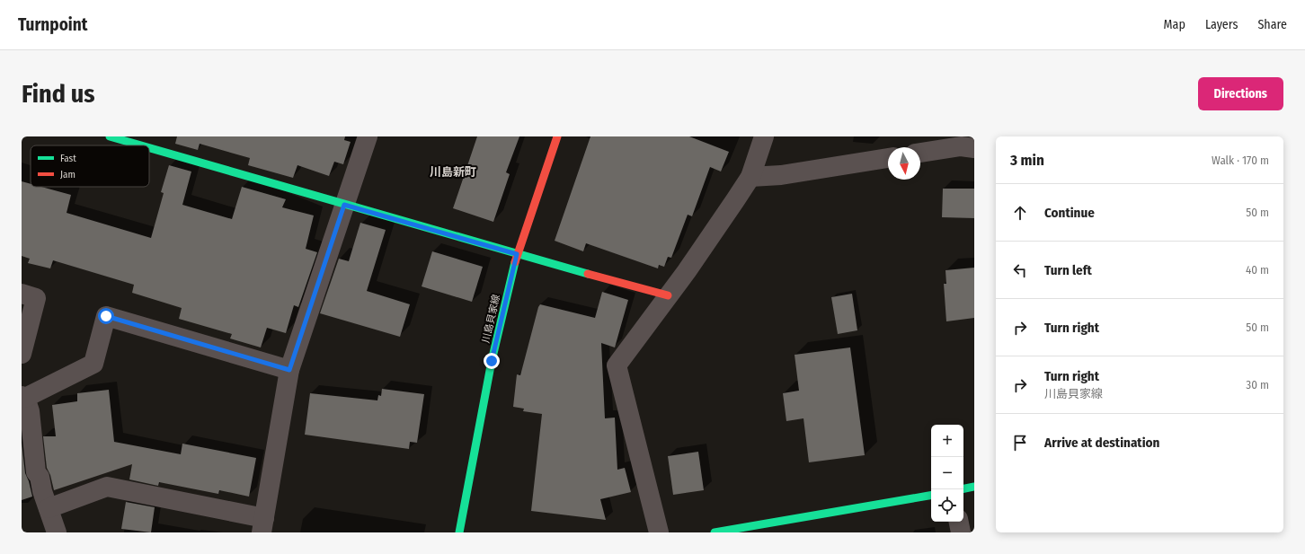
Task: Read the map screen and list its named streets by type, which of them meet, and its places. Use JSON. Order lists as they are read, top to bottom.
{
  "streets": {
    "street": ["川島貝家線"]
  },
  "districts": ["川島新町"],
  "legend": ["Fast", "Jam"],
  "north": "bottom",
  "page": {
    "header": "Turnpoint",
    "nav": ["Map", "Layers", "Share"],
    "buttons": "Directions",
    "title": "Find us",
    "heading": ["3 min", "Walk · 170 m"],
    "list": [
      ["Continue", "50 m"],
      ["Turn left", "40 m"],
      ["Turn right", "50 m"],
      ["Turn right", "川島貝家線", "30 m"],
      "Arrive at destination"
    ],
    "map_buttons": ["+", "−"]
  }
}
